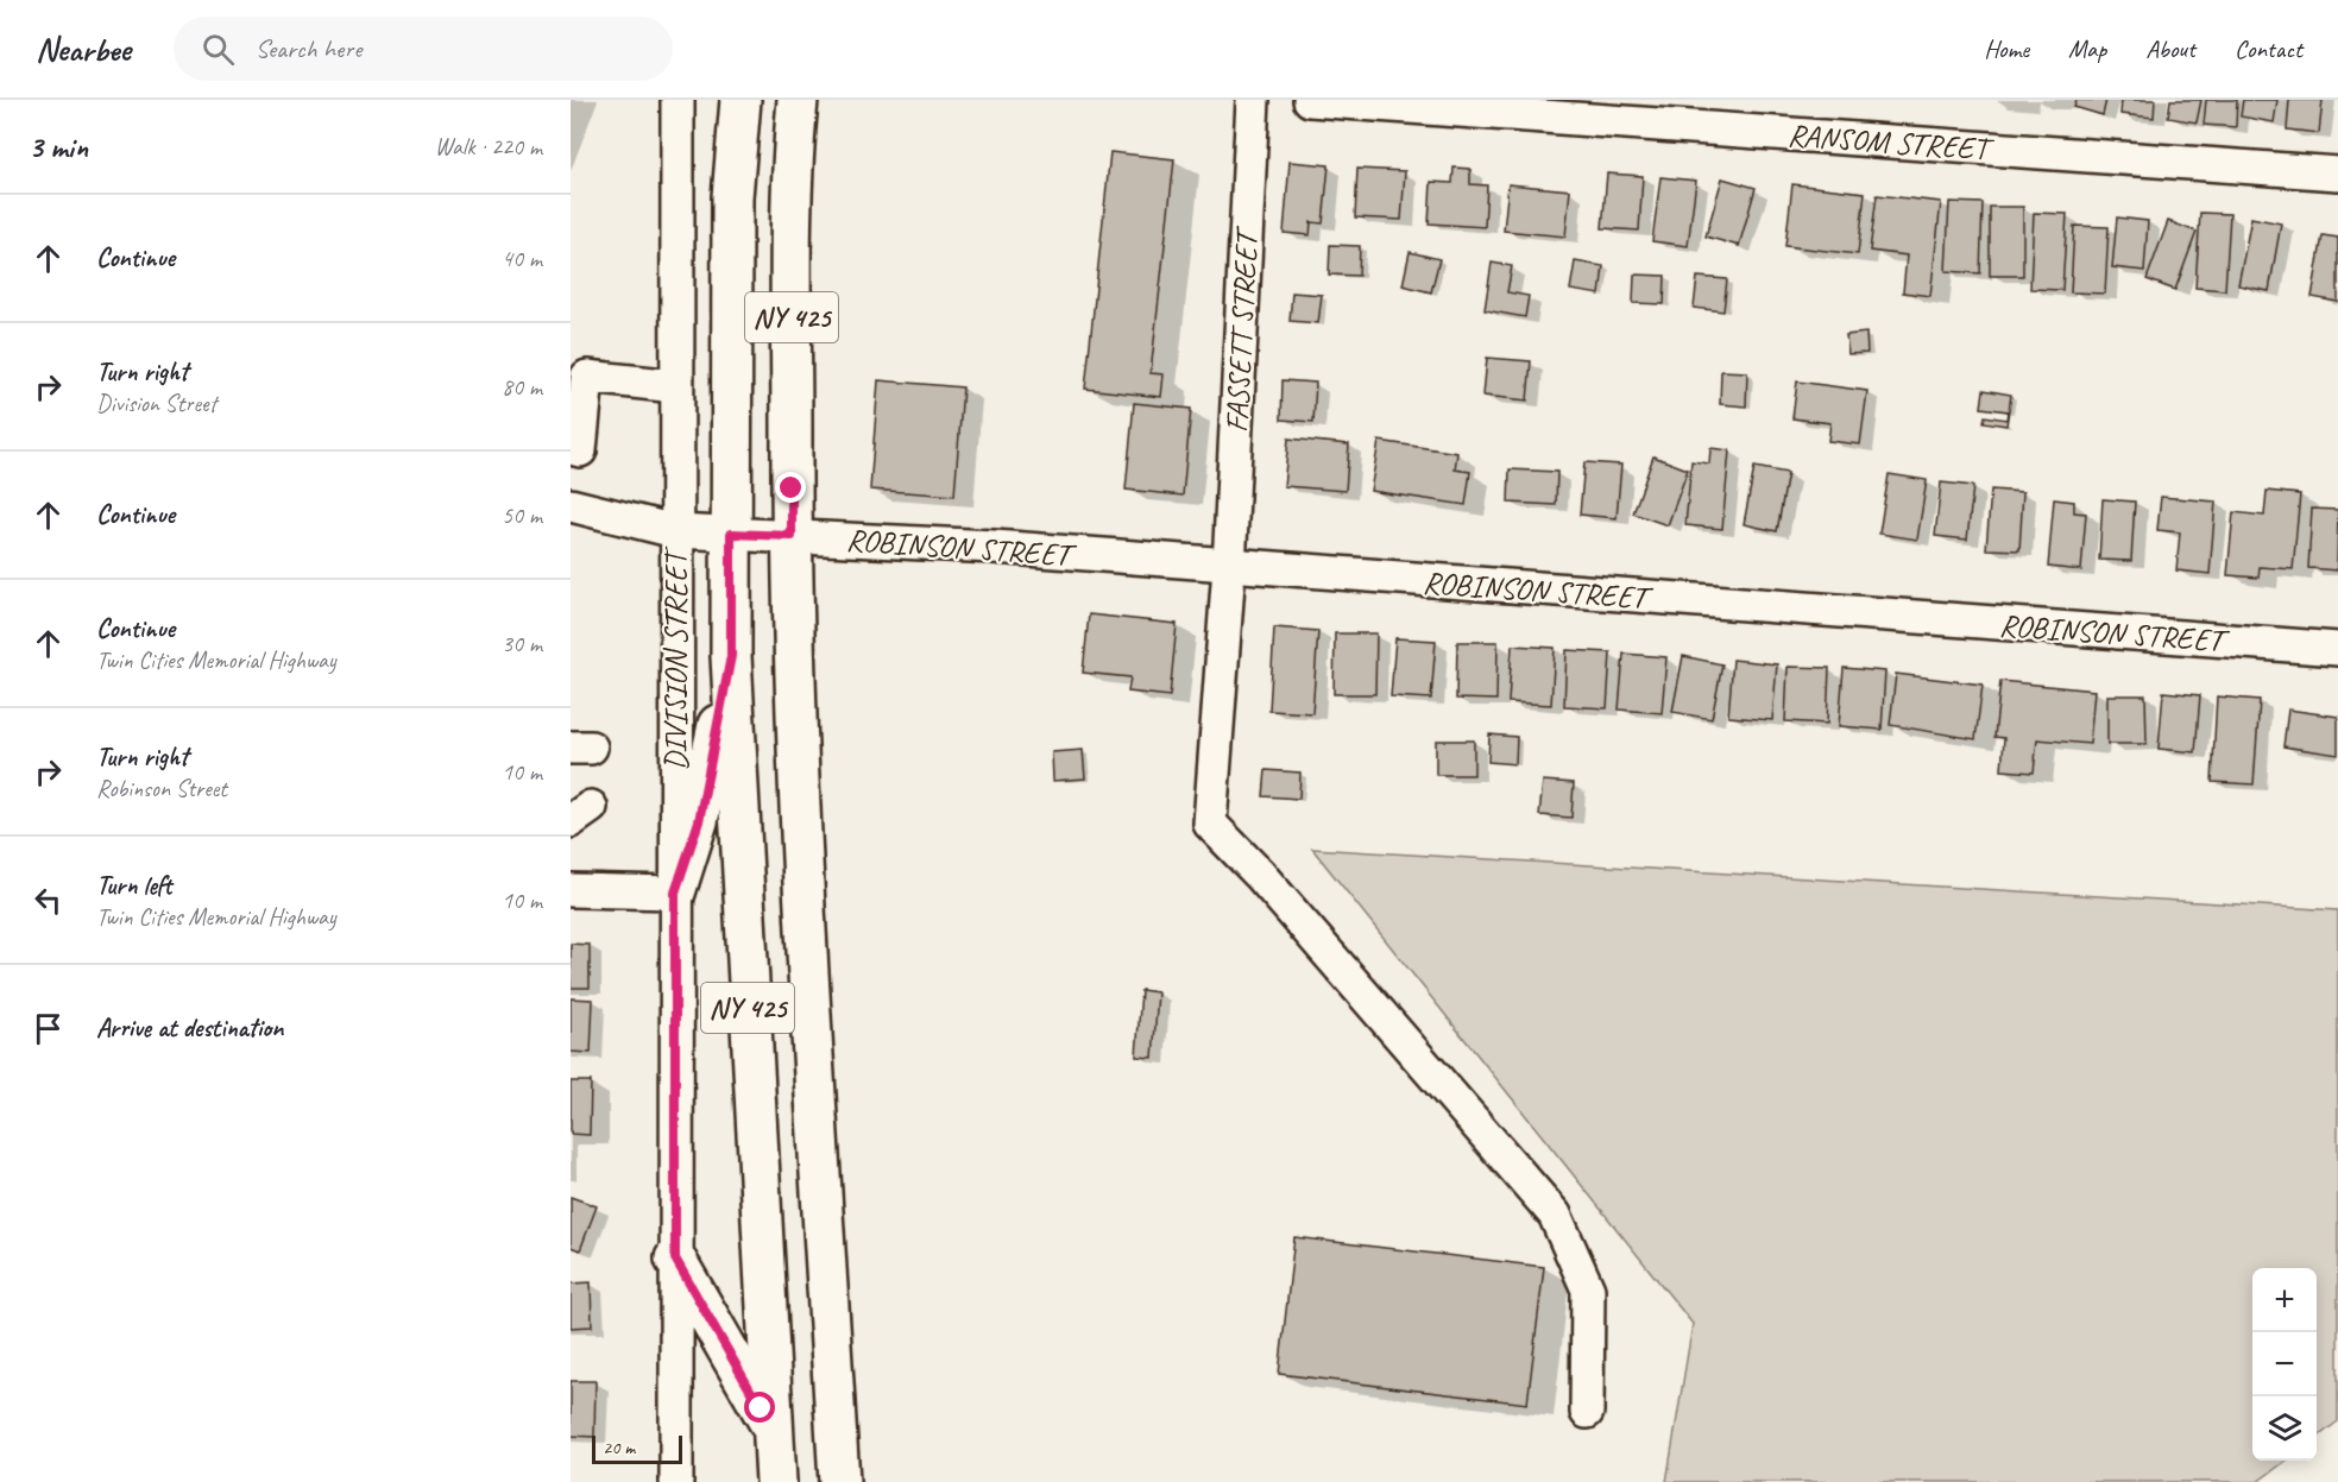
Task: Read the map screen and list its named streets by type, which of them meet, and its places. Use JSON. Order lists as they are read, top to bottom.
{
  "streets": {
    "main road": ["NY 425"],
    "street": [
      "RANSOM STREET",
      "FASSETT STREET",
      "ROBINSON STREET",
      "DIVISION STREET"
    ]
  },
  "crossings": [
    ["NY 425", "ROBINSON STREET"],
    ["FASSETT STREET", "ROBINSON STREET"],
    ["ROBINSON STREET", "DIVISION STREET"]
  ],
  "scale_bar": "20 m",
  "page": {
    "header": "Nearbee",
    "search": "Search here",
    "nav": [
      "Home",
      "Map",
      "About",
      "Contact"
    ],
    "heading": ["3 min", "Walk · 220 m"],
    "list": [
      ["Continue", "40 m"],
      ["Turn right", "Division Street", "80 m"],
      ["Continue", "50 m"],
      ["Continue", "Twin Cities Memorial Highway", "30 m"],
      ["Turn right", "Robinson Street", "10 m"],
      ["Turn left", "Twin Cities Memorial Highway", "10 m"],
      "Arrive at destination"
    ],
    "map_buttons": ["+", "−"],
    "scale": "20 m"
  }
}
